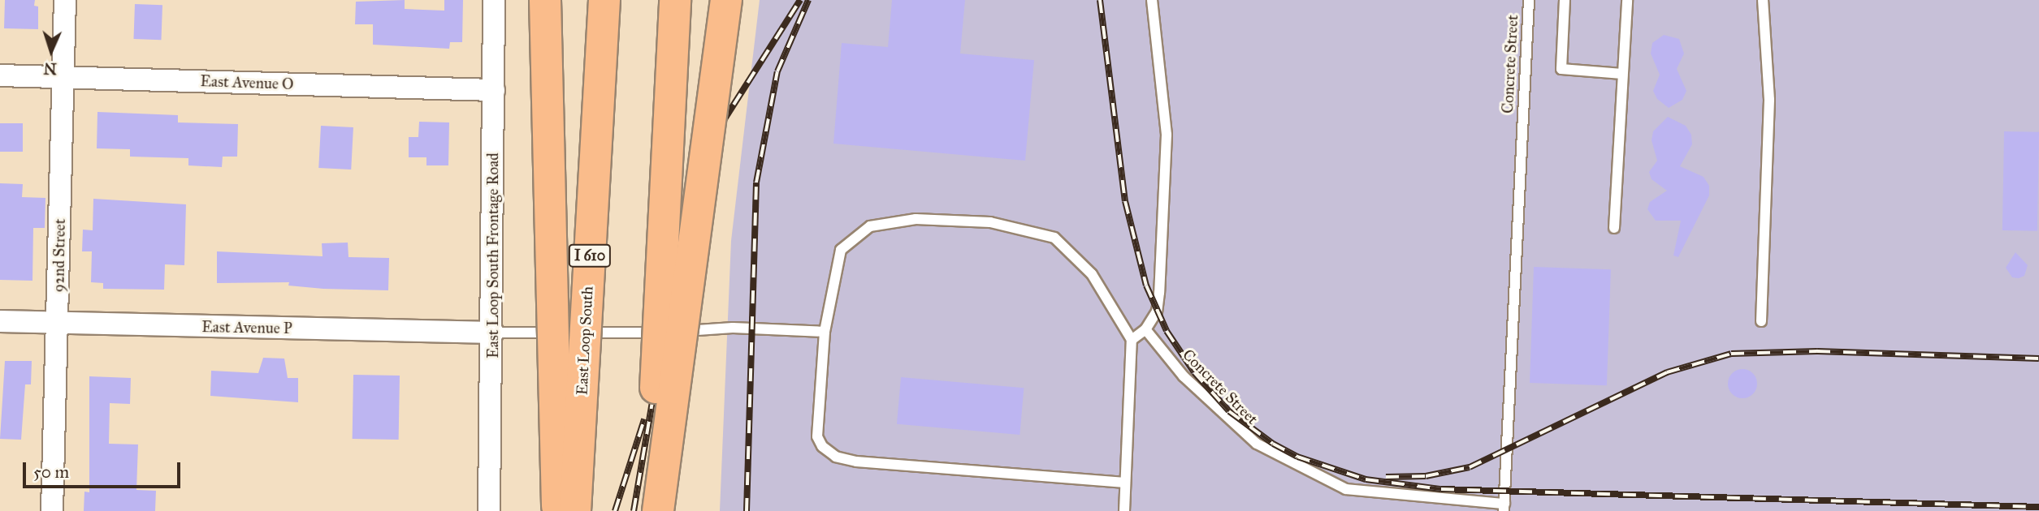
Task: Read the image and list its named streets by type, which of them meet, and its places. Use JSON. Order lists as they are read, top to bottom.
{
  "streets": {
    "highway": ["I 610", "East Loop South"],
    "street": [
      "East Avenue O",
      "92nd Street",
      "East Loop South Frontage Road",
      "East Avenue P"
    ],
    "lane": ["Concrete Street"]
  },
  "crossings": [
    ["East Avenue O", "92nd Street"],
    ["East Avenue O", "East Loop South Frontage Road"],
    ["92nd Street", "East Avenue P"],
    ["East Loop South Frontage Road", "East Avenue P"]
  ],
  "scale_bar": "50 m",
  "north": "bottom"
}
